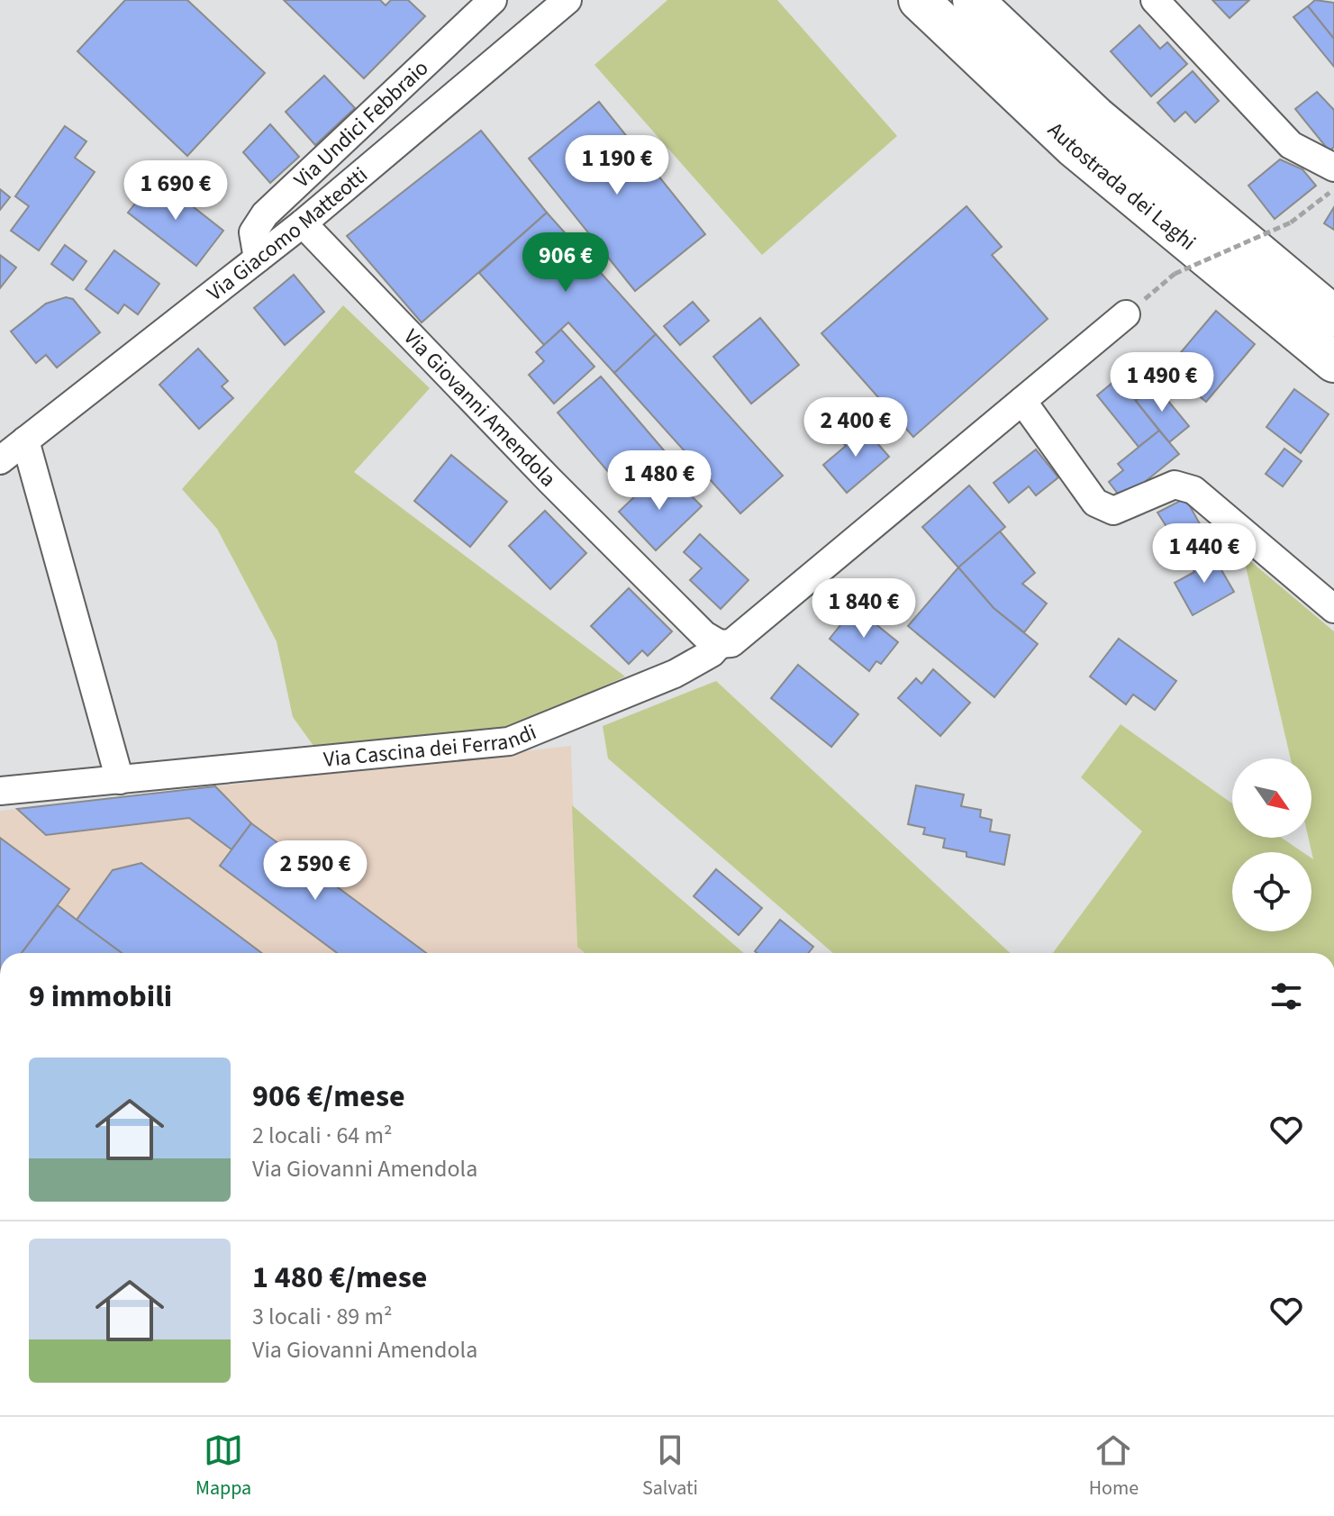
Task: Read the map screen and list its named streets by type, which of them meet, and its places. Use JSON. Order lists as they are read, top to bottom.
{
  "streets": {
    "highway": ["Autostrada dei Laghi"],
    "street": [
      "Via Undici Febbraio",
      "Via Giacomo Matteotti",
      "Via Giovanni Amendola",
      "Via Cascina dei Ferrandi"
    ]
  },
  "crossings": [
    ["Via Undici Febbraio", "Via Giacomo Matteotti"],
    ["Via Giacomo Matteotti", "Via Giovanni Amendola"],
    ["Via Giovanni Amendola", "Via Cascina dei Ferrandi"]
  ],
  "north": "bottom right",
  "page": {
    "price": [
      "1 190 €",
      "1 690 €",
      "906 €",
      "1 490 €",
      "2 400 €",
      "1 480 €",
      "1 440 €",
      "1 840 €",
      "2 590 €"
    ],
    "heading": "9 immobili",
    "list": [
      {
        "name": "906 €/mese",
        "note": "2 locali · 64 m² · Via Giovanni Amendola"
      },
      {
        "name": "1 480 €/mese",
        "note": "3 locali · 89 m² · Via Giovanni Amendola"
      }
    ],
    "tabs": ["Mappa", "Salvati", "Home"]
  }
}
